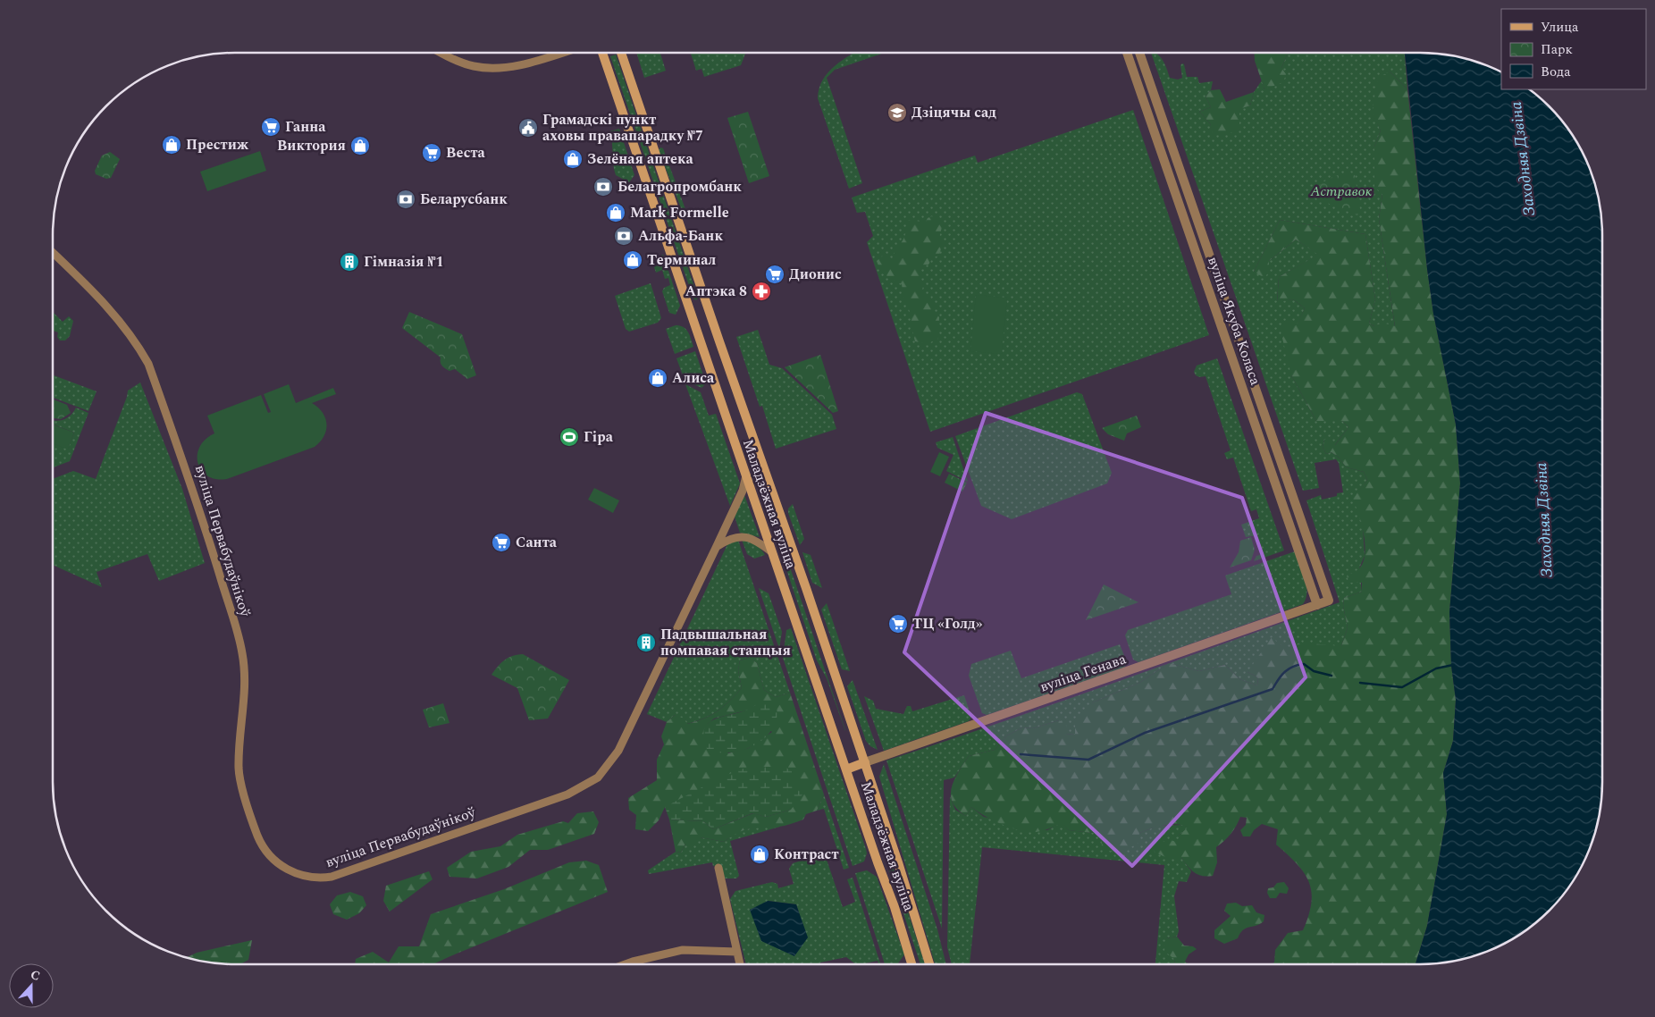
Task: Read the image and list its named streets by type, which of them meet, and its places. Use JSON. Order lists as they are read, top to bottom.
{
  "streets": {
    "main road": ["Маладзёжная вуліца", "вуліца Генава"],
    "street": ["вуліца Якуба Коласа", "вуліца Первабудаўнікоў"]
  },
  "crossings": [
    ["вуліца Якуба Коласа", "вуліца Генава"],
    ["Маладзёжная вуліца", "вуліца Первабудаўнікоў"],
    ["Маладзёжная вуліца", "вуліца Генава"]
  ],
  "water": ["Заходняя Дзвіна"],
  "parks": ["Астравок"],
  "places": {
    "school or university": ["Дзіцячы сад"],
    "supermarket": [
      "Ганна",
      "Веста",
      "Дионис",
      "Санта",
      "ТЦ «Голд»"
    ],
    "public building": ["Грамадскі пункт аховы правапарадку №7"],
    "shop": [
      "Престиж",
      "Виктория",
      "Зелёная аптека",
      "Mark Formelle",
      "Терминал",
      "Алиса",
      "Контраст"
    ],
    "bank": ["Белагропромбанк", "Беларусбанк", "Альфа-Банк"],
    "building": ["Гімназія №1", "Падвышальная помпавая станцыя"],
    "pharmacy": ["Аптэка 8"],
    "sports": ["Гіра"]
  },
  "legend": ["Улица", "Парк", "Вода"],
  "north": "top"
}
